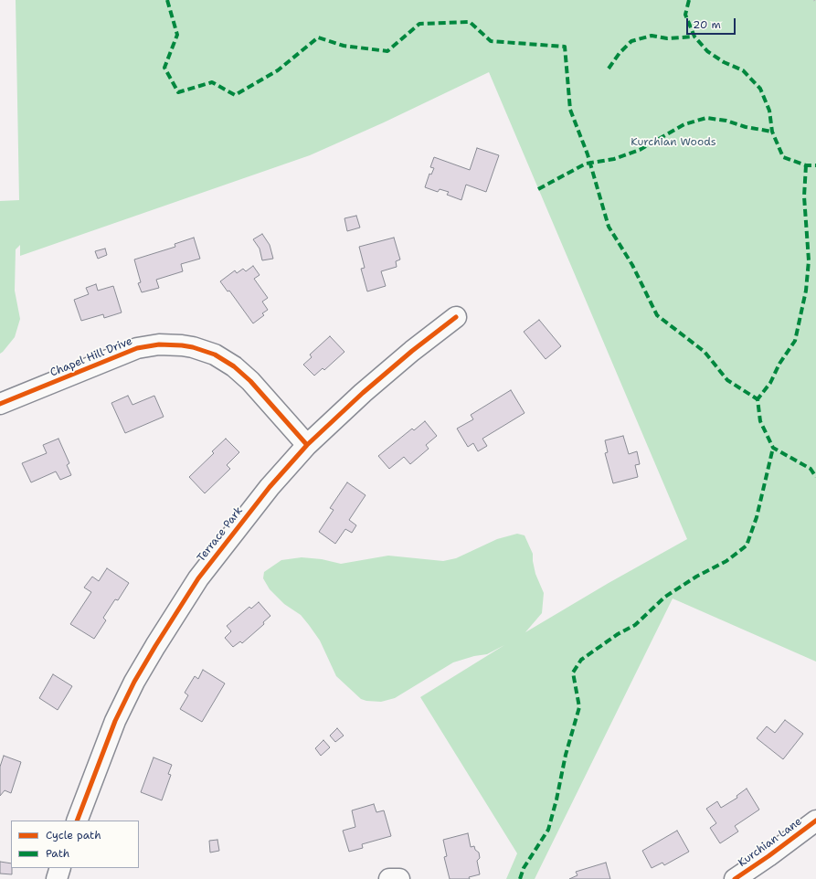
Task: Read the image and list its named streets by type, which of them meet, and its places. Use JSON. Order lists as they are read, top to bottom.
{
  "streets": {
    "street": ["Chapel Hill Drive", "Terrace Park", "Kurchian Lane"]
  },
  "crossings": [
    ["Chapel Hill Drive", "Terrace Park"]
  ],
  "parks": ["Kurchian Woods"],
  "legend": ["Cycle path", "Path"],
  "scale_bar": "20 m"
}
